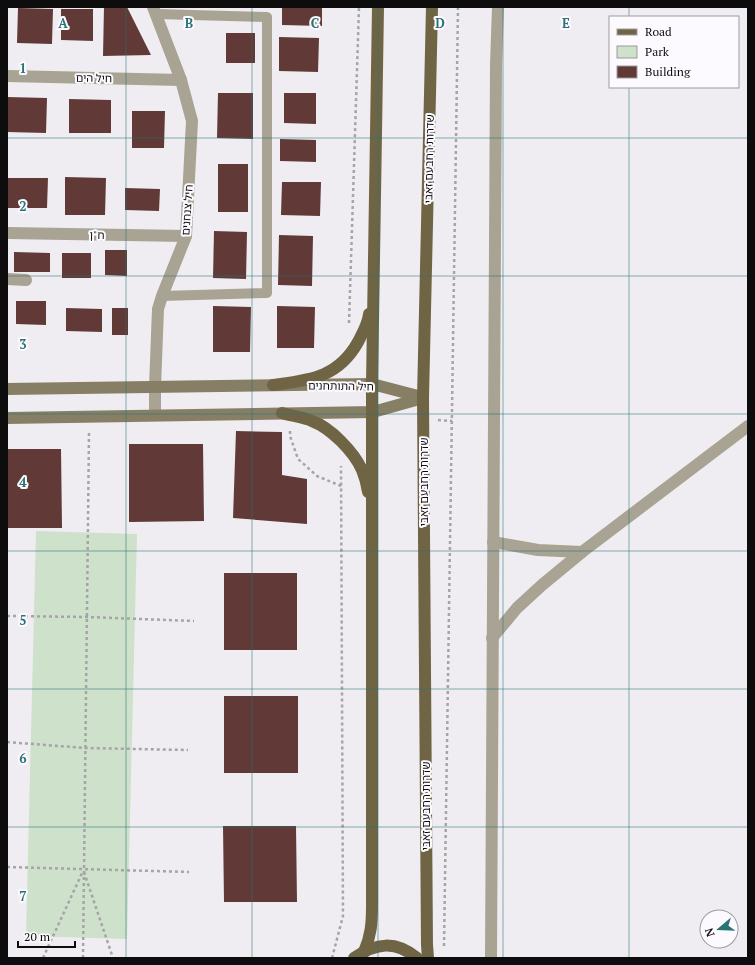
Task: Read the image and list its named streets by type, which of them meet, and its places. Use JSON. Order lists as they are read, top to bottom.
{
  "streets": {
    "main road": ["שדרות רחבעם זאבי"],
    "street": [
      "חיל הים",
      "חיל צנחנים",
      "ח\"ן",
      "חיל התותחנים"
    ]
  },
  "crossings": [
    ["חיל הים", "חיל צנחנים"],
    ["שדרות רחבעם זאבי", "חיל התותחנים"],
    ["חיל צנחנים", "ח\"ן"],
    ["חיל צנחנים", "חיל התותחנים"]
  ],
  "legend": ["Road", "Park", "Building"],
  "scale_bar": "20 m",
  "north": "left",
  "grid": {
    "columns": [
      "A",
      "B",
      "C",
      "D",
      "E"
    ],
    "rows": [
      "1",
      "2",
      "3",
      "4",
      "5",
      "6",
      "7"
    ]
  }
}
